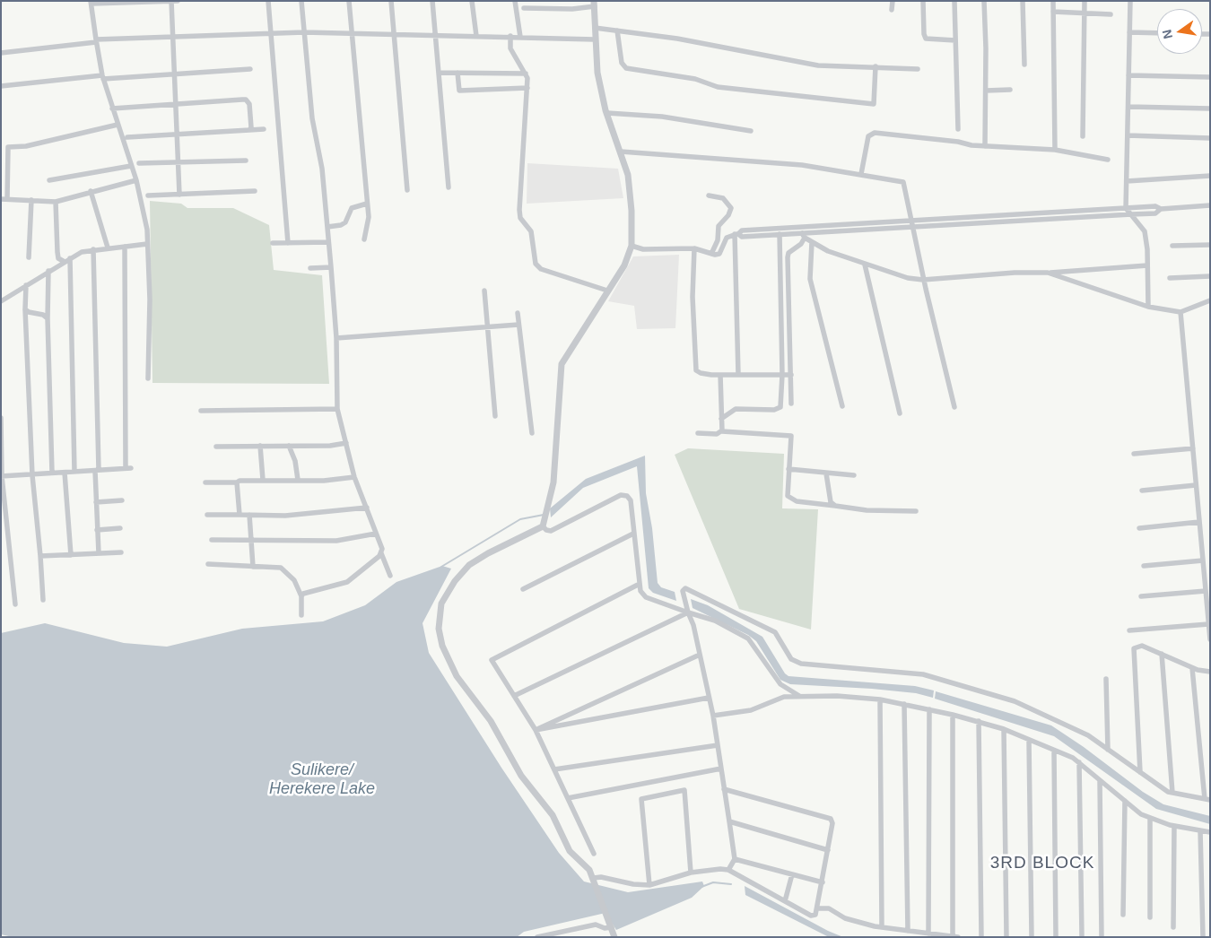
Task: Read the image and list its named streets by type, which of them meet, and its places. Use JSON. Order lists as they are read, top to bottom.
{
  "districts": ["3RD BLOCK"],
  "water": ["Sulikere/ Herekere Lake"],
  "north": "left"
}
